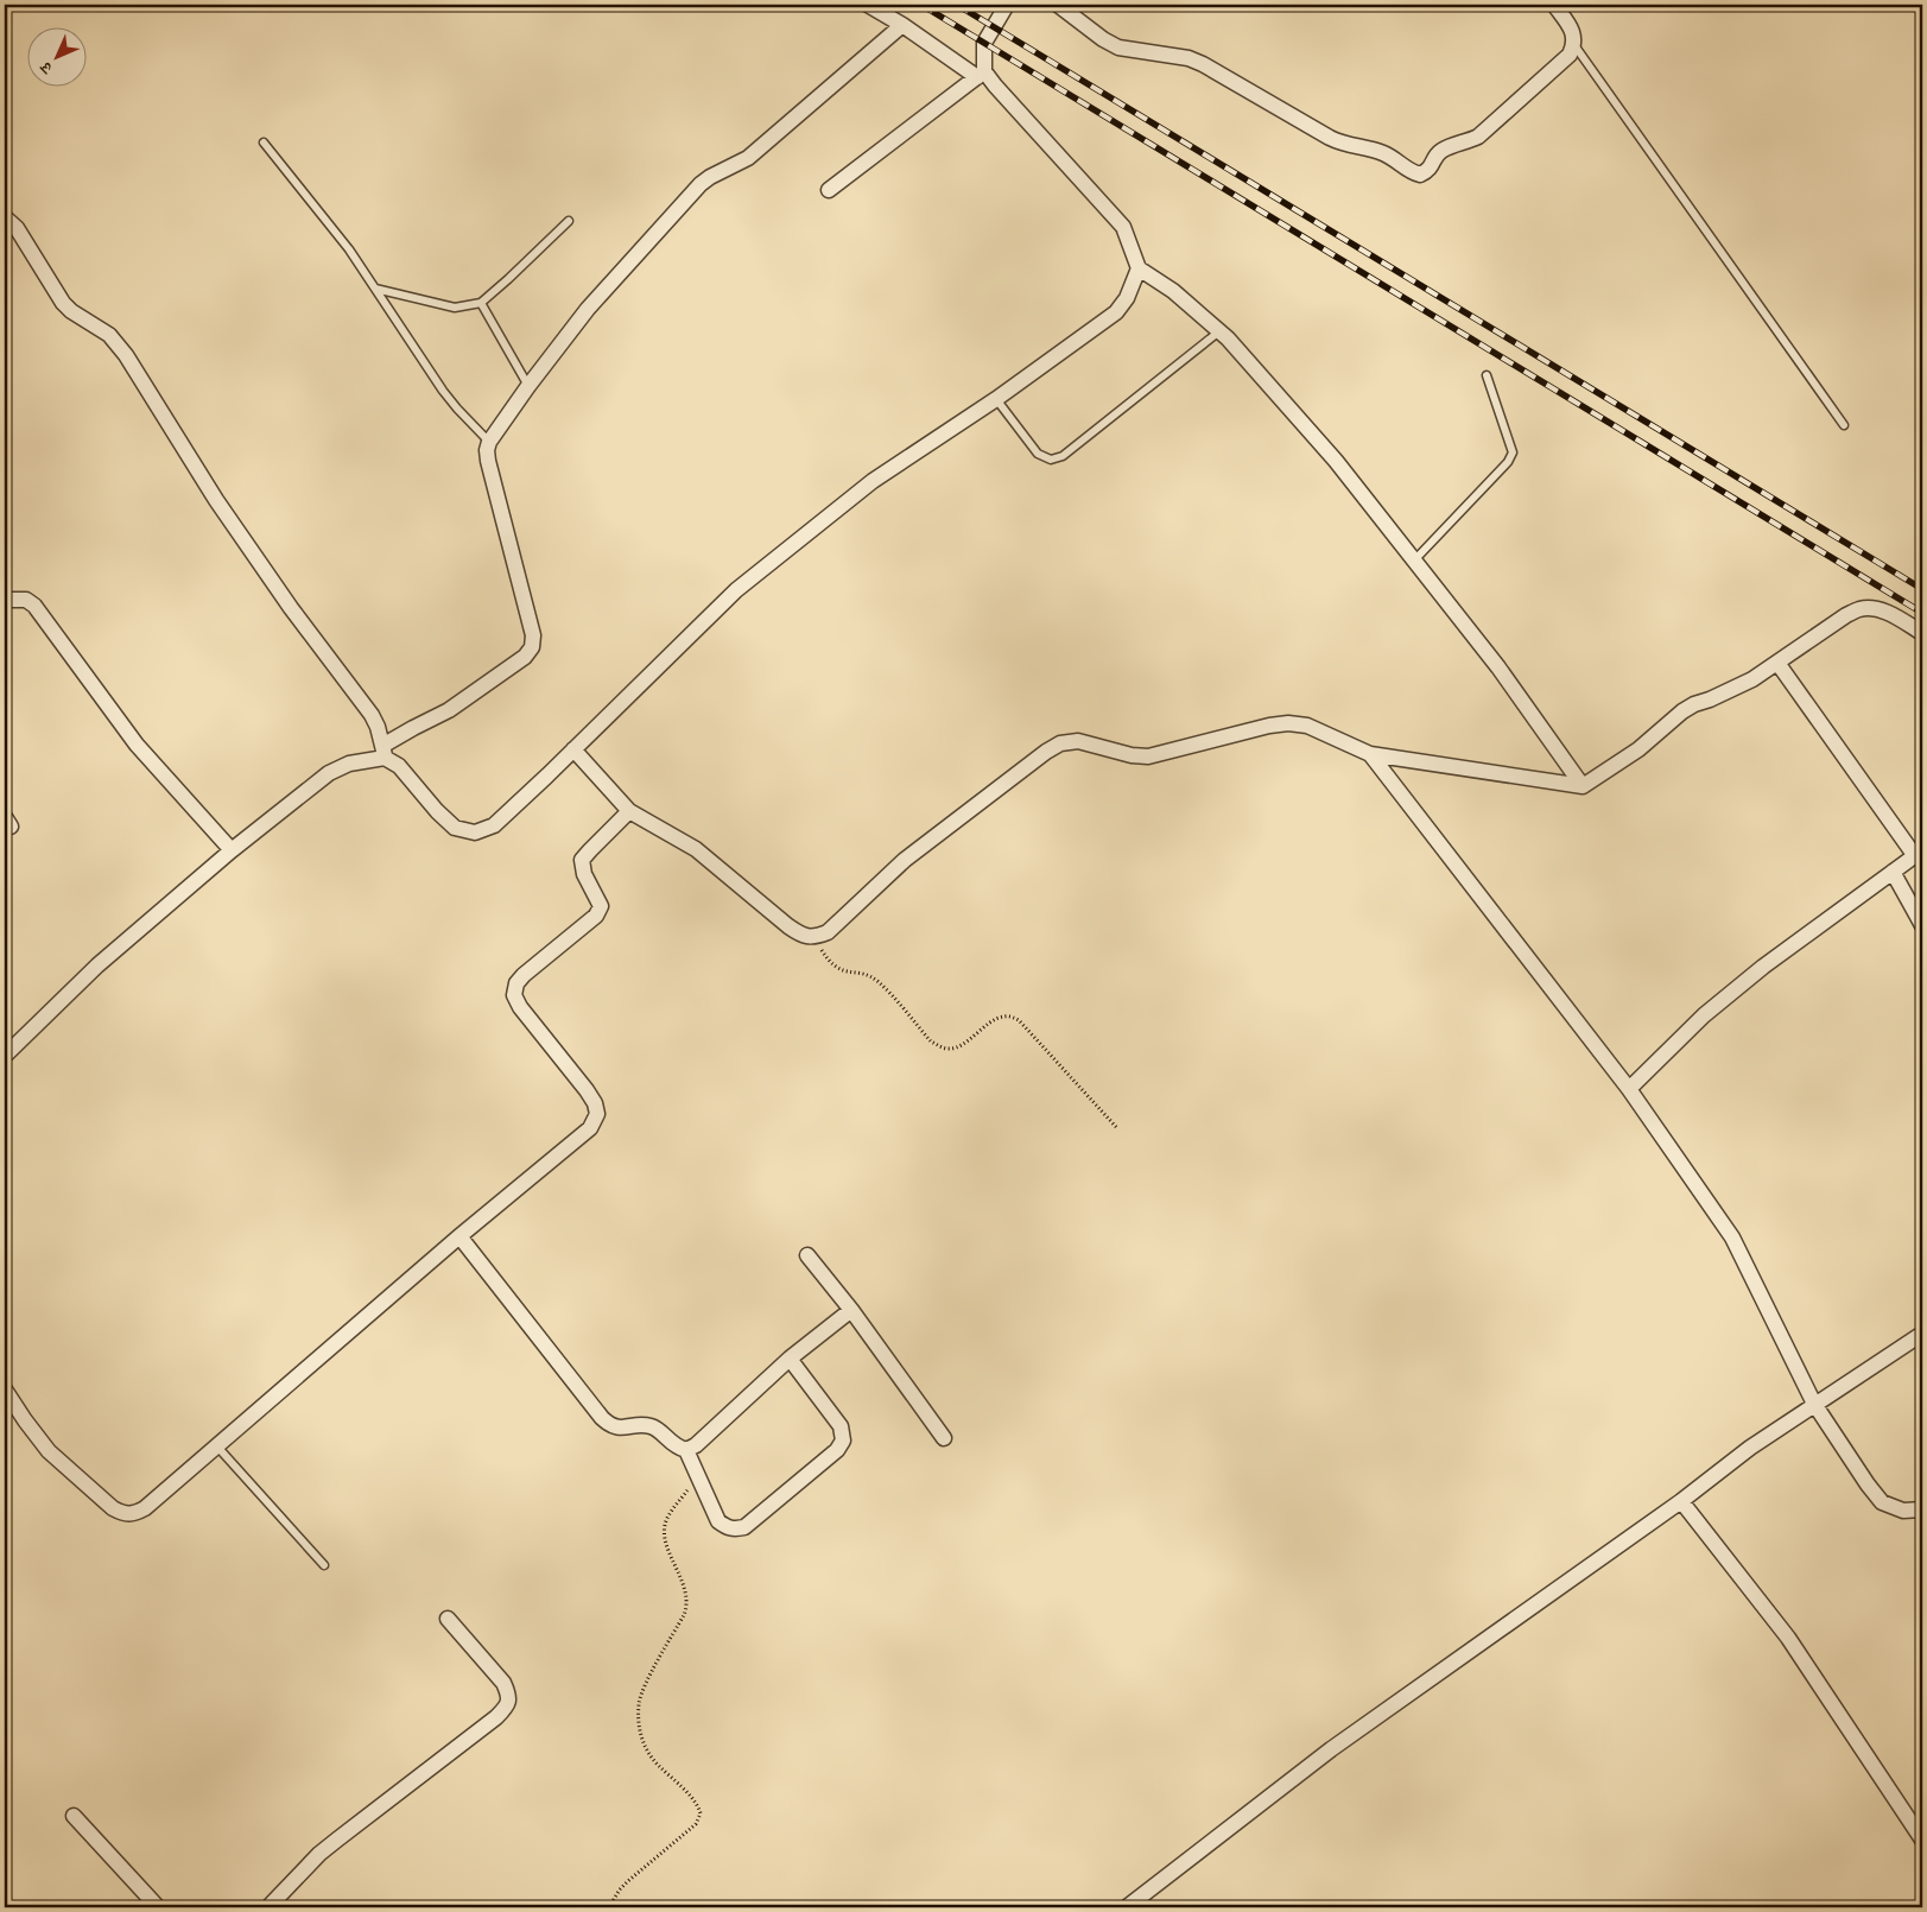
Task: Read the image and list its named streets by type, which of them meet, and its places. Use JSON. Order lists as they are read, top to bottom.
{
  "north": "bottom left"
}
